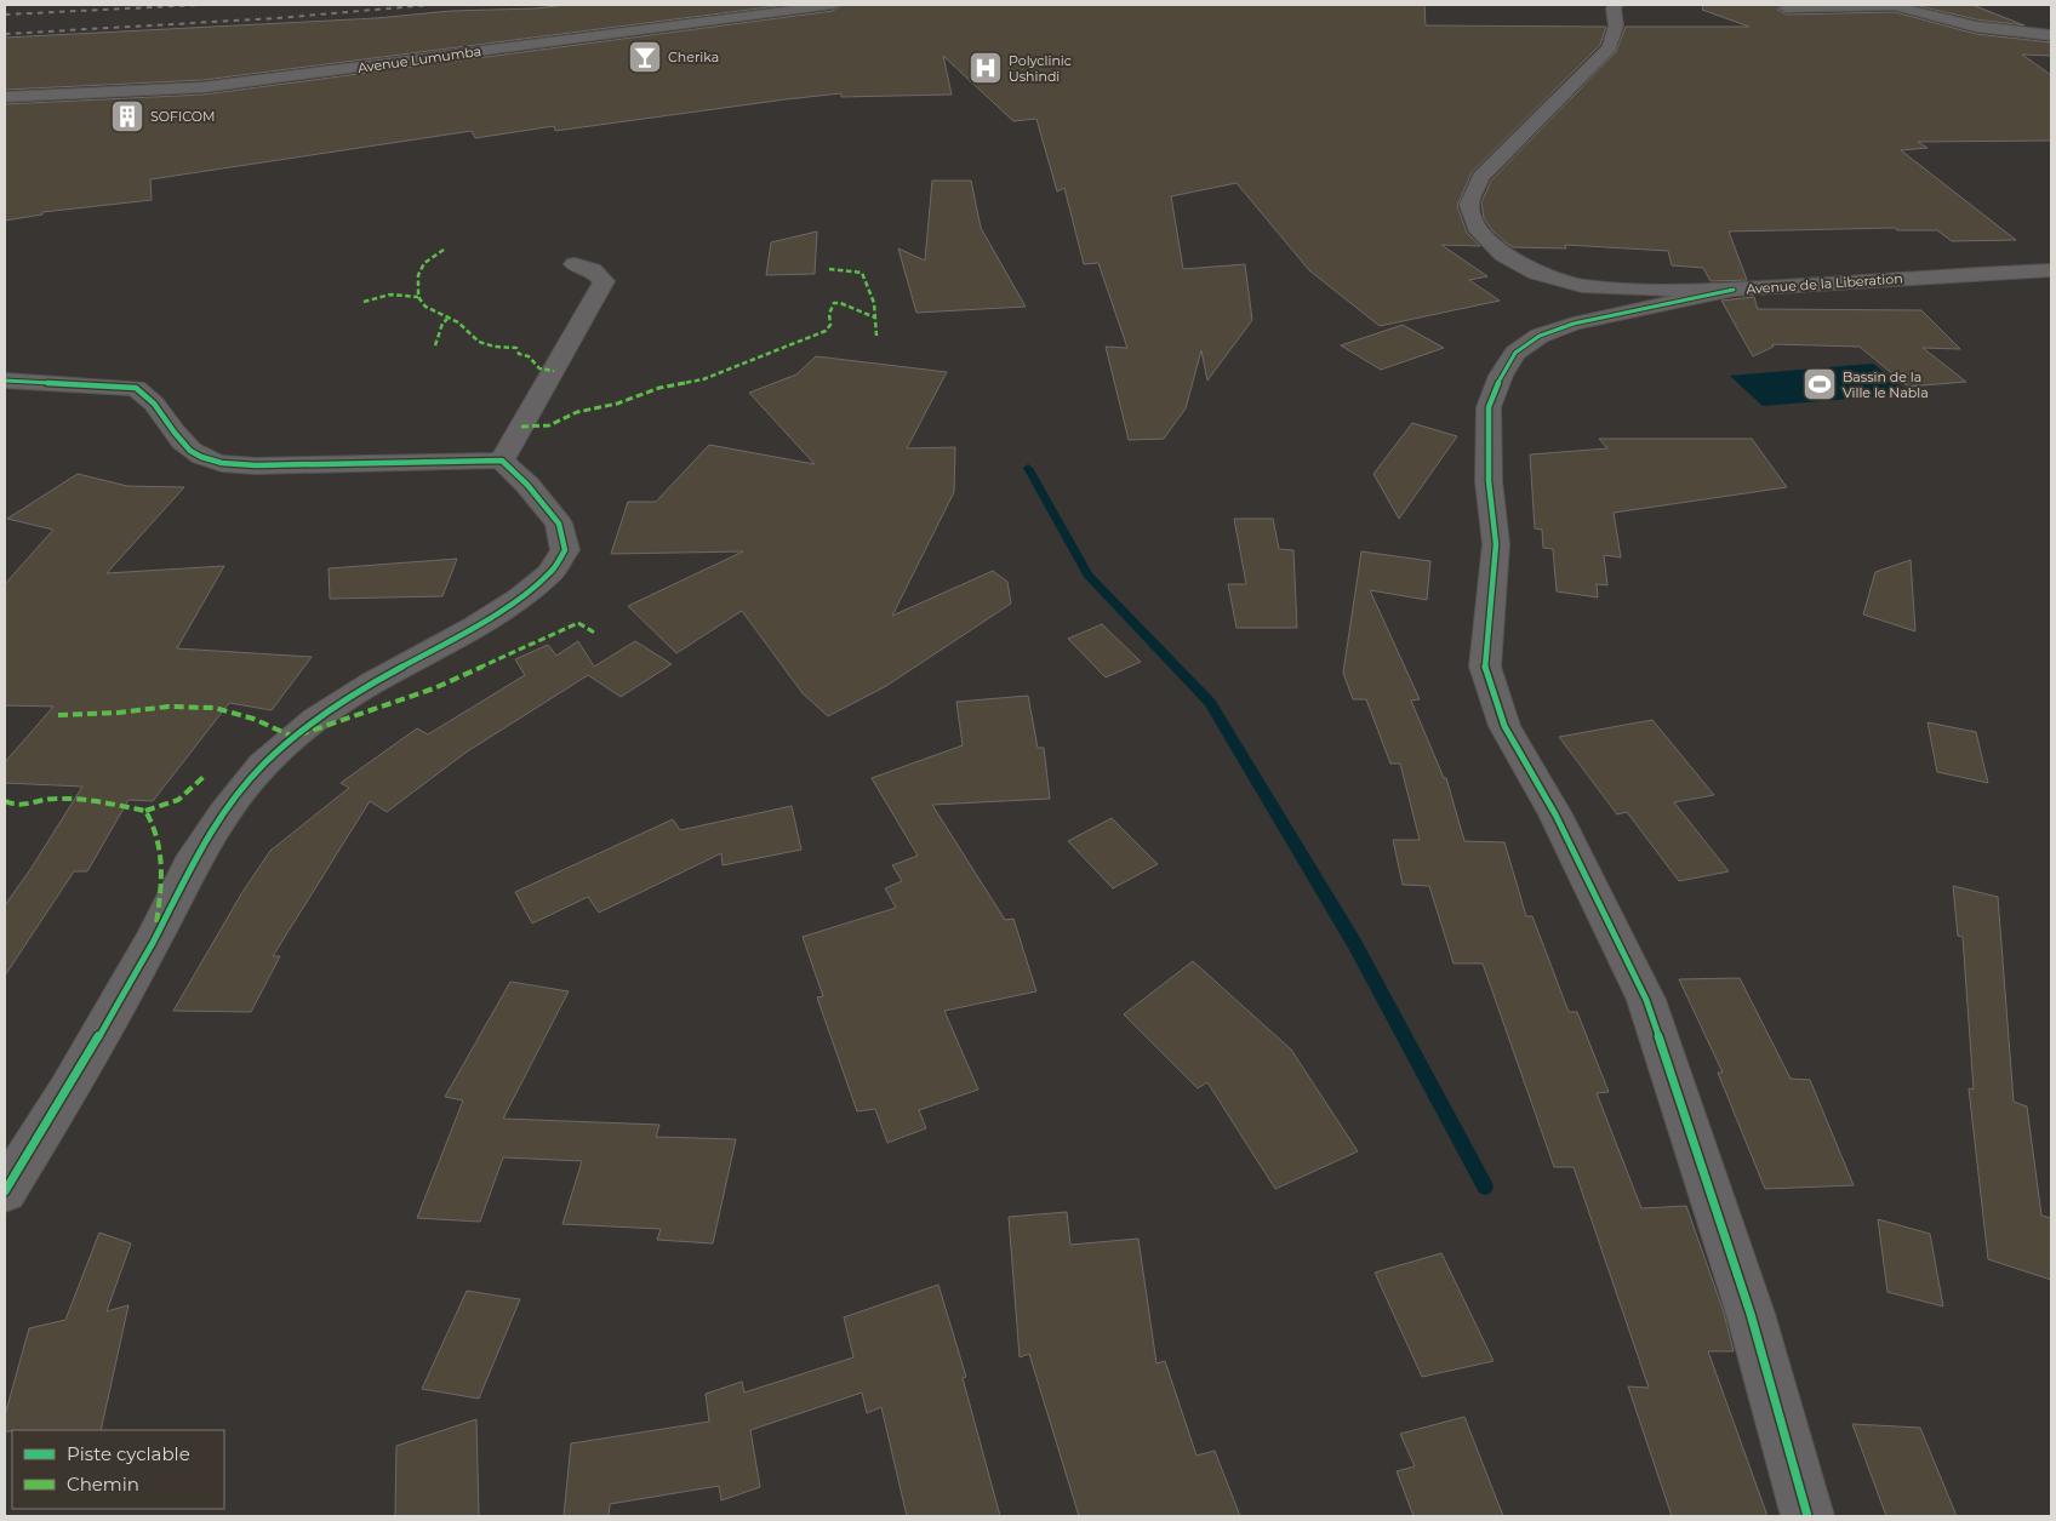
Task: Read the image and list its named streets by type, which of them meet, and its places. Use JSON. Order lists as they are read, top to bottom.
{
  "streets": {
    "street": ["Avenue Lumumba", "Avenue de la Liberation"]
  },
  "places": {
    "bar": ["Cherika"],
    "hospital": ["Polyclinic Ushindi"],
    "building": ["SOFICOM"],
    "sports": ["Bassin de la Ville le Nabla"]
  },
  "legend": ["Piste cyclable", "Chemin"]
}
